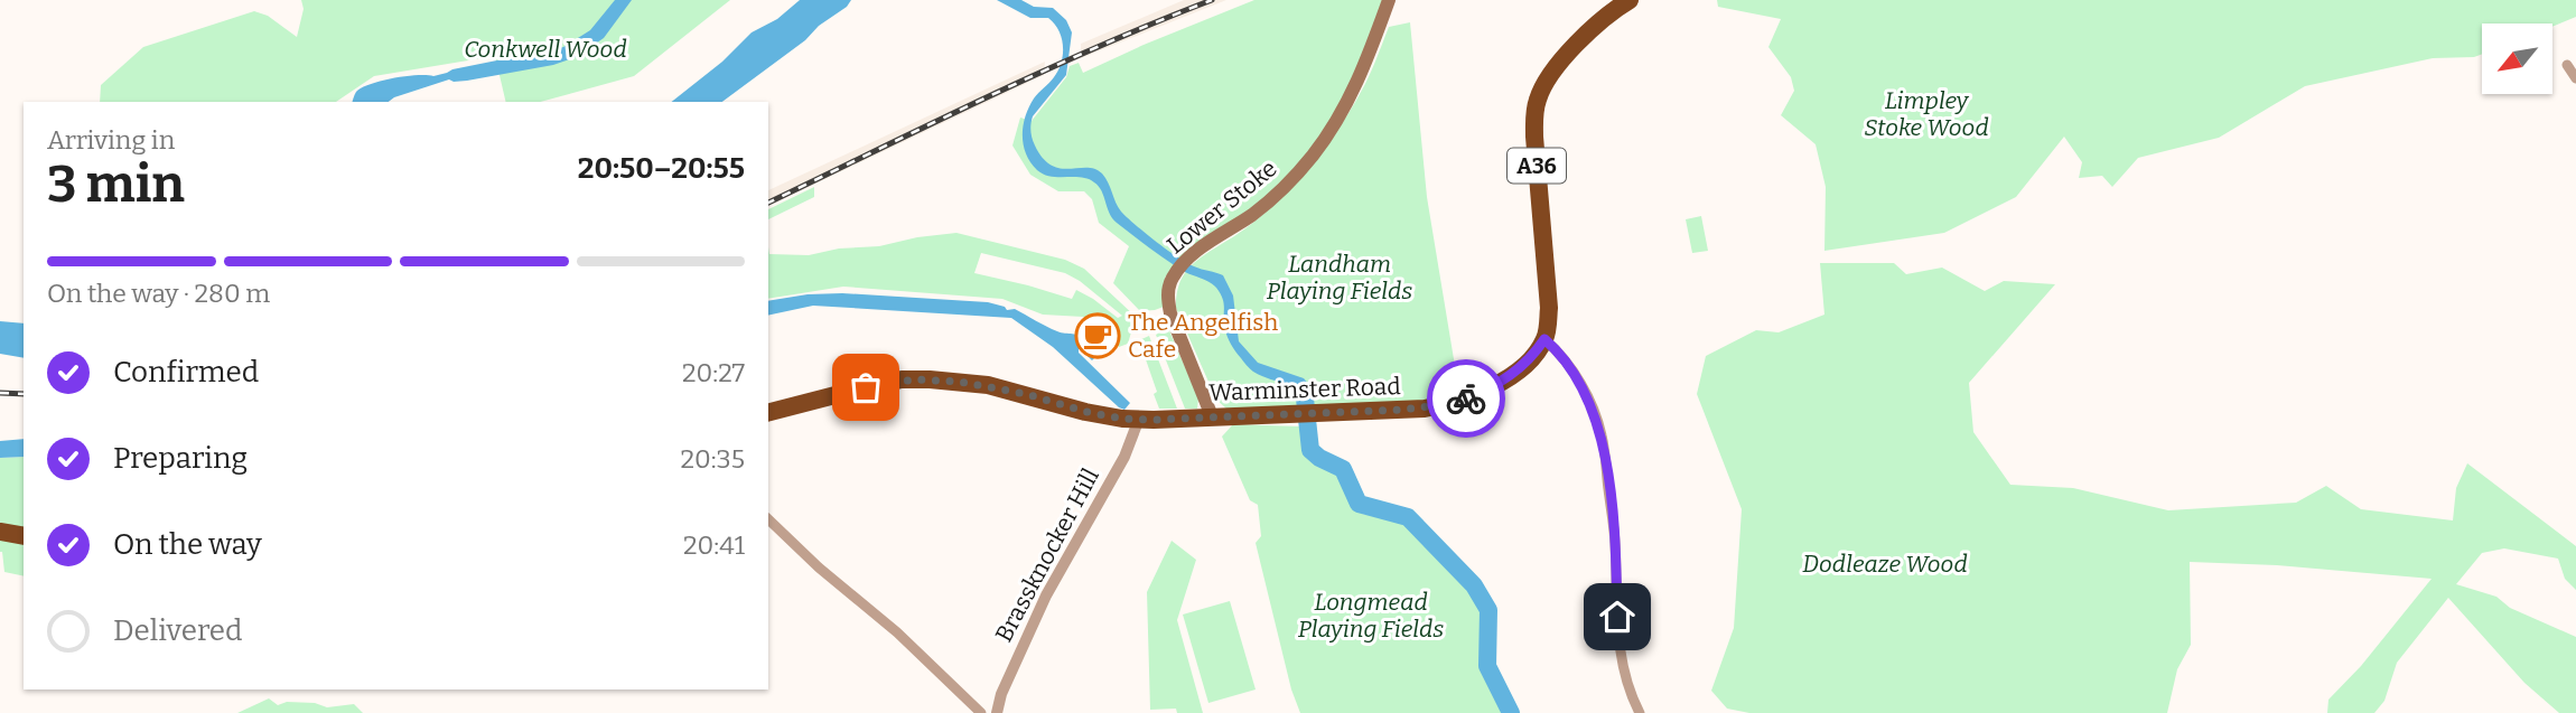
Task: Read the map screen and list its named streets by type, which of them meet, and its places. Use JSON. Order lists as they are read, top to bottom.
{
  "streets": {
    "highway": ["A36", "Warminster Road"],
    "main road": ["Lower Stoke"],
    "street": ["Brassknocker Hill"]
  },
  "crossings": [
    ["A36", "Warminster Road"],
    ["Lower Stoke", "Warminster Road"],
    ["Warminster Road", "Brassknocker Hill"]
  ],
  "parks": [
    "Conkwell Wood",
    "Limpley Stoke Wood",
    "Landham Playing Fields",
    "Dodleaze Wood",
    "Longmead Playing Fields"
  ],
  "places": {
    "cafe": ["The Angelfish Cafe"]
  },
  "north": "bottom left",
  "page": {
    "heading": ["3 min", "Arriving in", "20:50–20:55"],
    "bar": "On the way · 280 m",
    "list": [
      ["Confirmed", "20:27"],
      ["Preparing", "20:35"],
      ["On the way", "20:41"],
      "Delivered"
    ]
  }
}
